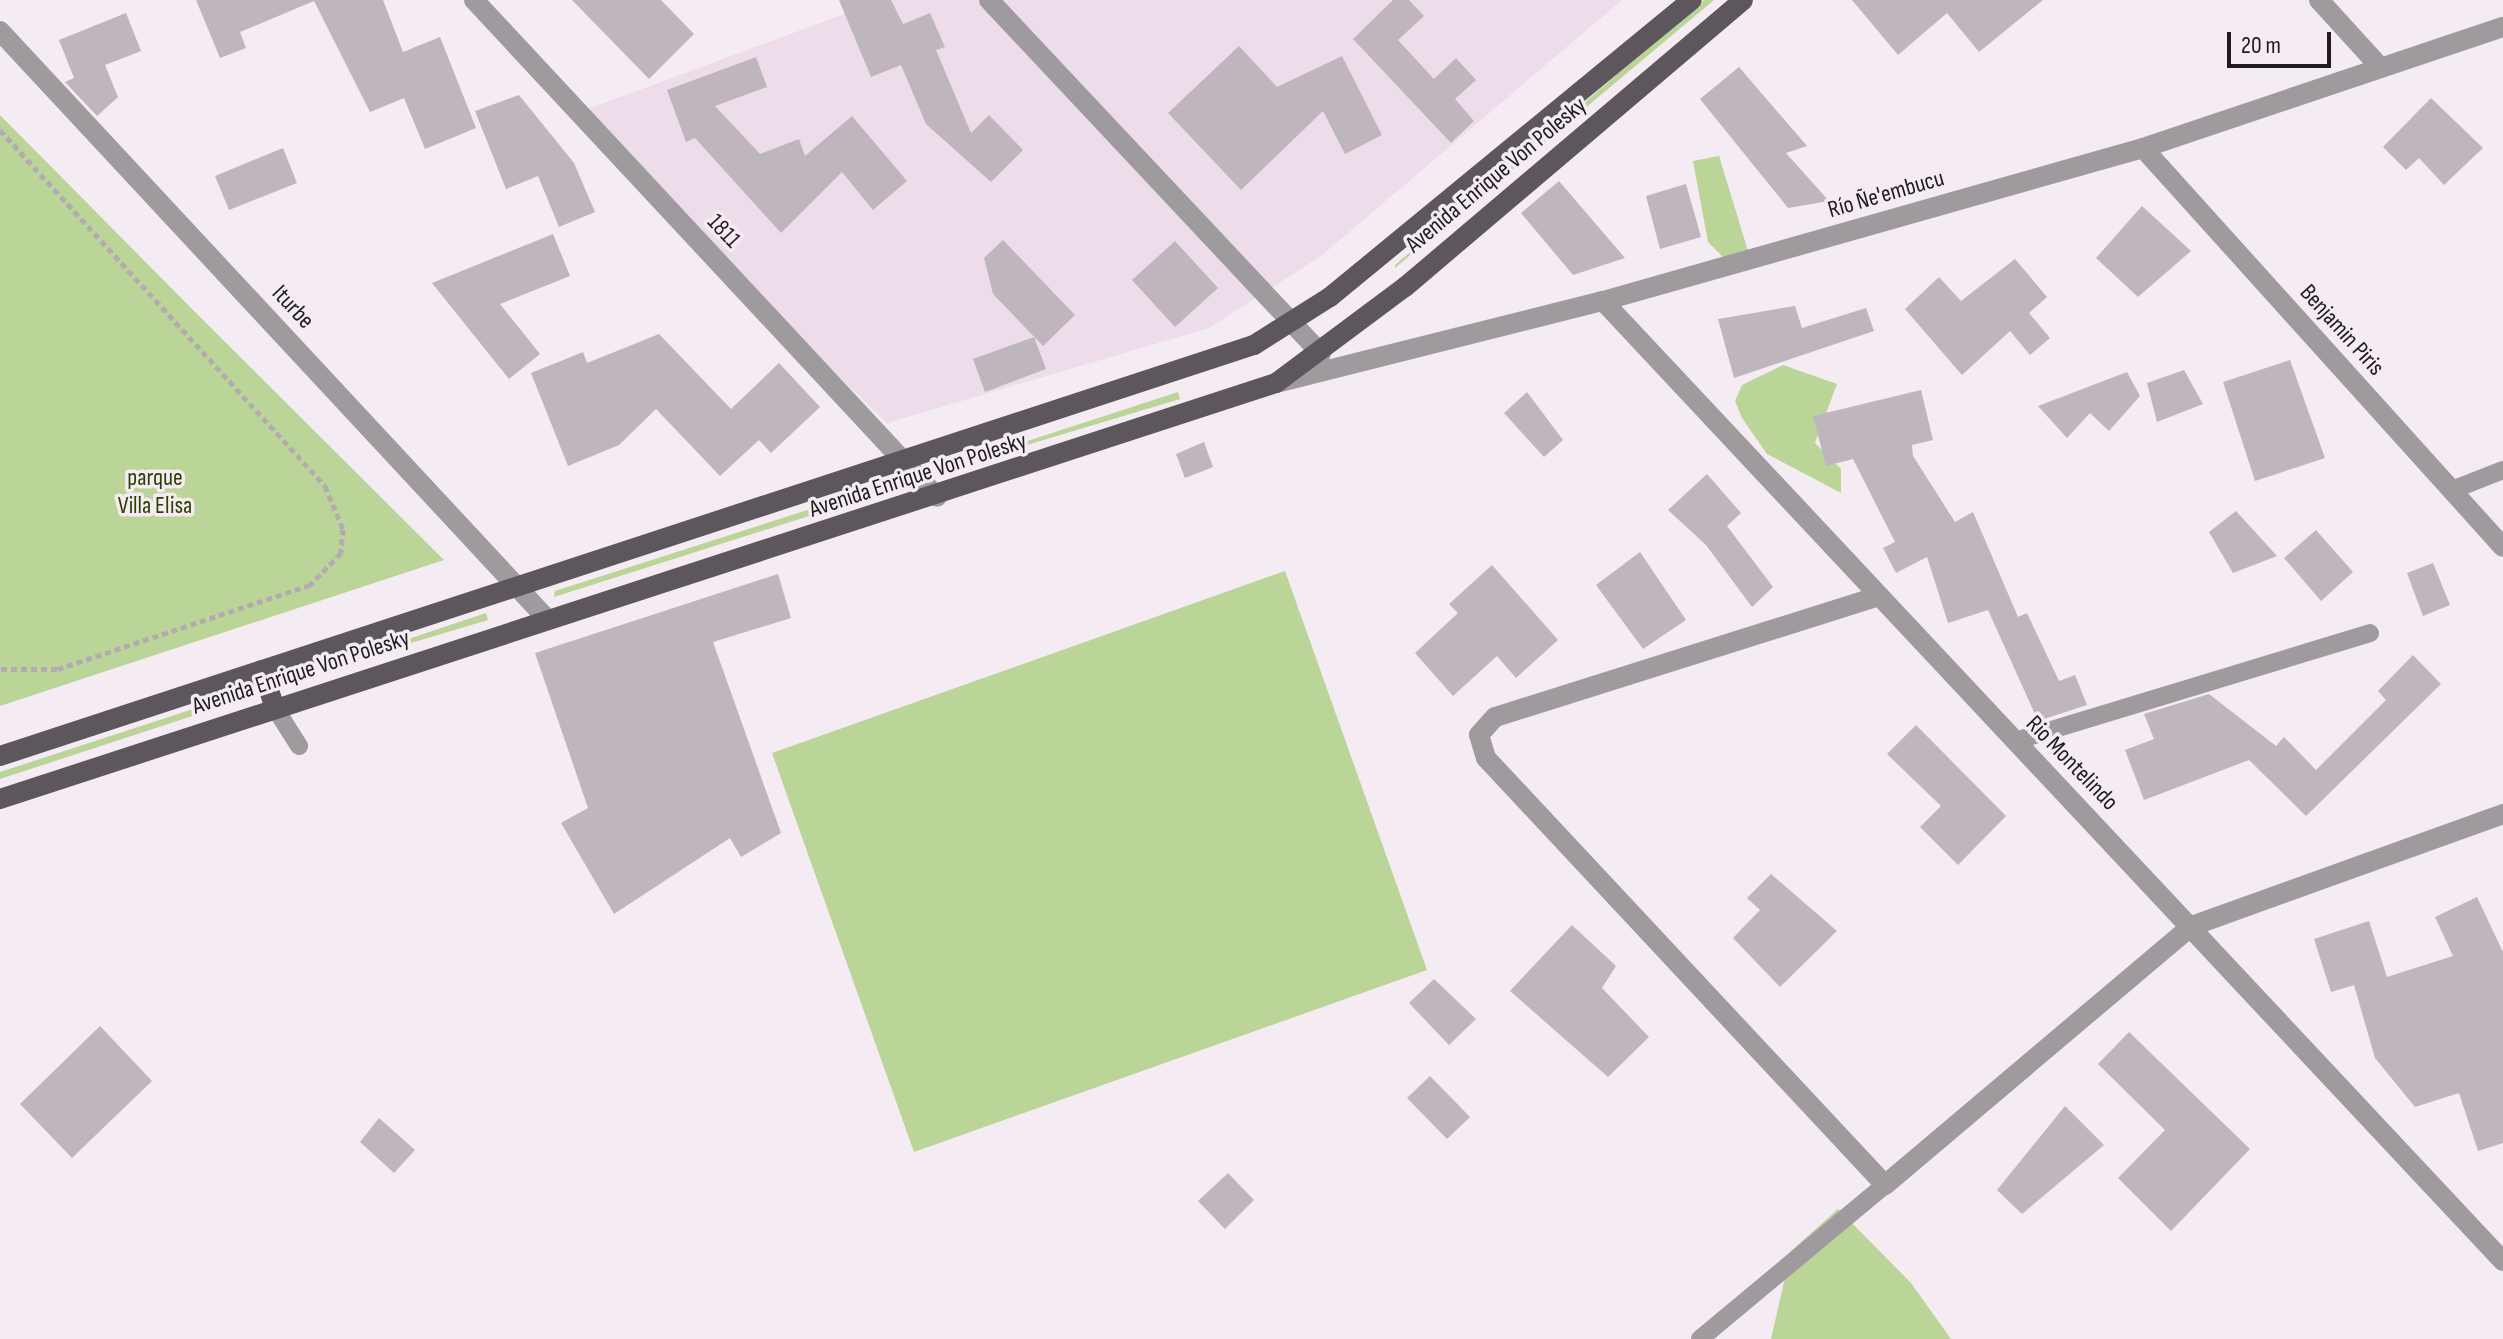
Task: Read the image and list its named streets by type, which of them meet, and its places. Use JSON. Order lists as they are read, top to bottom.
{
  "streets": {
    "main road": ["Avenida Enrique Von Polesky"],
    "street": [
      "Río Ñe'embucu",
      "1811",
      "Iturbe",
      "Benjamin Piris",
      "Rio Montelindo"
    ]
  },
  "crossings": [
    ["Avenida Enrique Von Polesky", "Río Ñe'embucu"],
    ["Avenida Enrique Von Polesky", "1811"],
    ["Avenida Enrique Von Polesky", "Iturbe"],
    ["Río Ñe'embucu", "Benjamin Piris"],
    ["Río Ñe'embucu", "Rio Montelindo"]
  ],
  "parks": ["parque Villa Elisa"],
  "scale_bar": "20 m"
}
